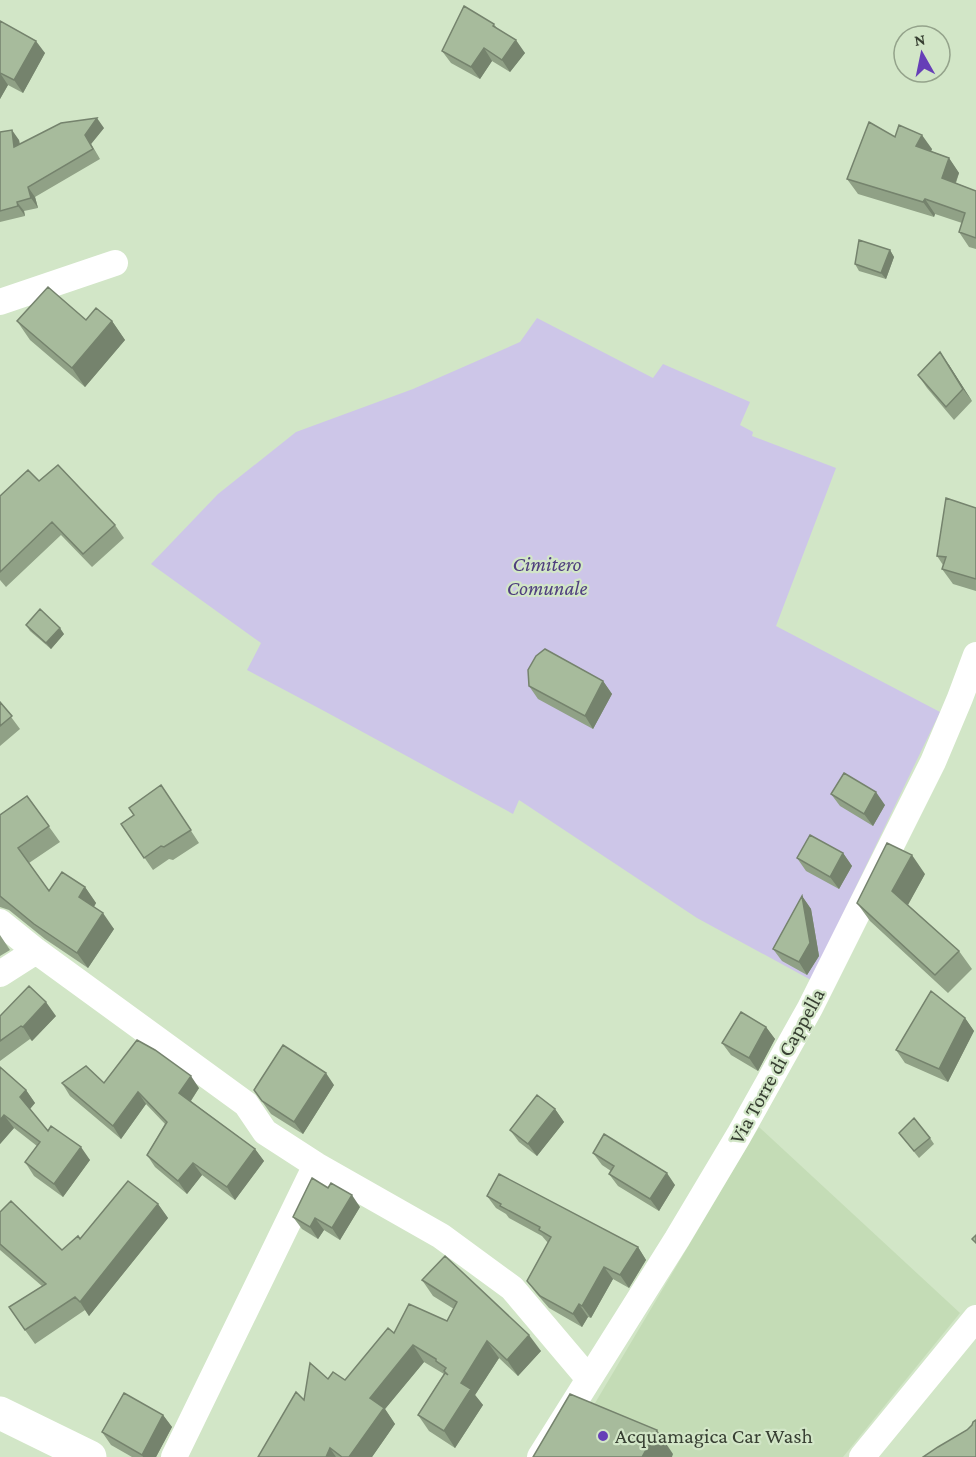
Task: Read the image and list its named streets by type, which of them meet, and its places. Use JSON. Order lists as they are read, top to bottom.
{
  "streets": {
    "street": ["Via Torre di Cappella"]
  },
  "parks": ["Cimitero Comunale"],
  "places": ["Acquamagica Car Wash"],
  "north": "top"
}
